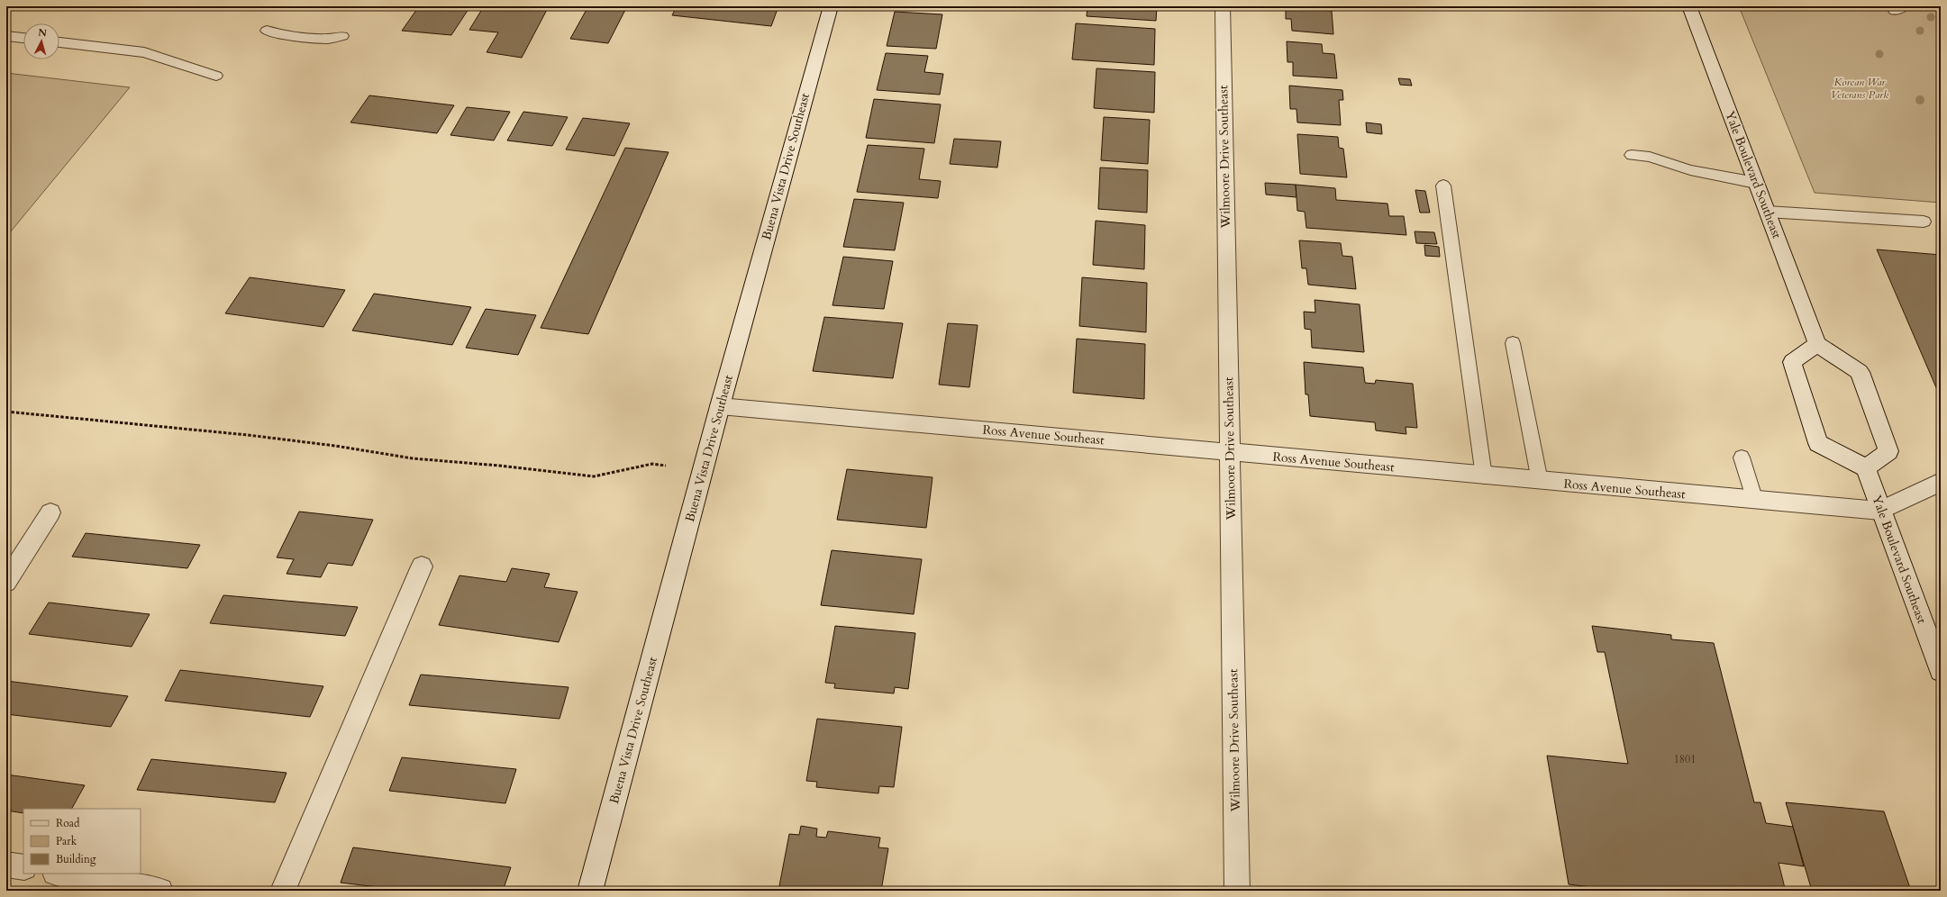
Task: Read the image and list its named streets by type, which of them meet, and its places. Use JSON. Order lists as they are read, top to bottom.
{
  "streets": {
    "street": [
      "Wilmoore Drive Southeast",
      "Buena Vista Drive Southeast",
      "Yale Boulevard Southeast",
      "Ross Avenue Southeast"
    ]
  },
  "crossings": [
    ["Wilmoore Drive Southeast", "Ross Avenue Southeast"],
    ["Buena Vista Drive Southeast", "Ross Avenue Southeast"],
    ["Yale Boulevard Southeast", "Ross Avenue Southeast"]
  ],
  "parks": ["Korean War Veterans Park"],
  "house_numbers": ["1801"],
  "legend": ["Road", "Park", "Building"],
  "north": "top"
}
